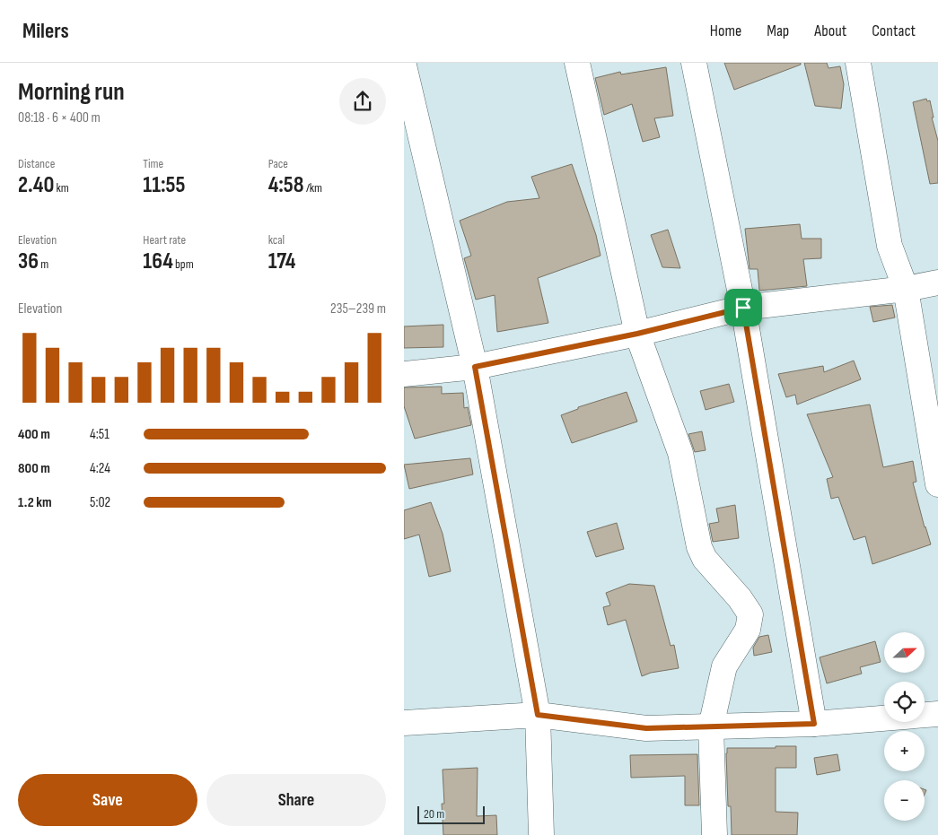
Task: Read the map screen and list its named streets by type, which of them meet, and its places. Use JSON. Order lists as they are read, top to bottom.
{
  "scale_bar": "20 m",
  "north": "right",
  "page": {
    "header": "Milers",
    "nav": [
      "Home",
      "Map",
      "About",
      "Contact"
    ],
    "heading": ["Morning run", "08:18 · 6 × 400 m"],
    "stats": [
      ["Distance", "2.40 km"],
      ["Time", "11:55"],
      ["Pace", "4:58 /km"],
      ["Elevation", "36 m"],
      ["Heart rate", "164 bpm"],
      ["kcal", "174"]
    ],
    "chart": ["Elevation", "235–239 m"],
    "list": [
      {
        "name": "400 m",
        "note": "4:51"
      },
      {
        "name": "800 m",
        "note": "4:24"
      },
      {
        "name": "1.2 km",
        "note": "5:02"
      }
    ],
    "map_buttons": ["+", "−"],
    "buttons": ["Save", "Share"],
    "scale": "20 m"
  }
}
